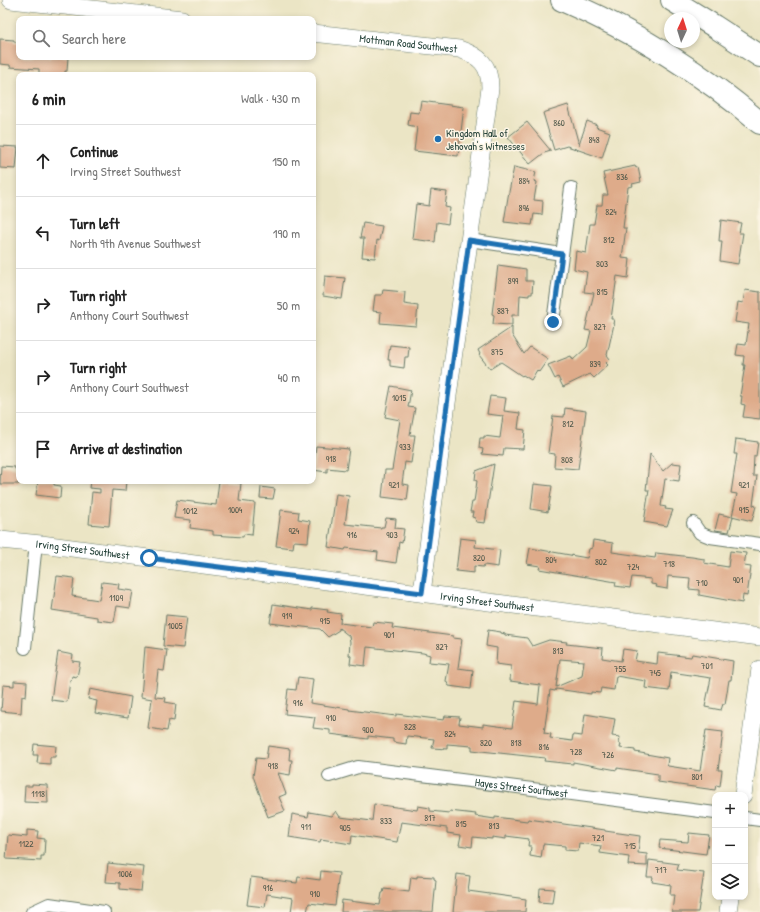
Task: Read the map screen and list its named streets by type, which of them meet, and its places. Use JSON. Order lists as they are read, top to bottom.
{
  "streets": {
    "street": ["Mottman Road Southwest", "Irving Street Southwest", "Hayes Street Southwest"]
  },
  "places": ["Kingdom Hall of Jehovah's Witnesses"],
  "house_numbers": [
    "860",
    "848",
    "836",
    "884",
    "896",
    "824",
    "812",
    "803",
    "899",
    "815",
    "887",
    "827",
    "875",
    "839",
    "1015",
    "812",
    "933",
    "918",
    "808",
    "921",
    "921",
    "1004",
    "915",
    "1012",
    "924",
    "916",
    "903",
    "820",
    "804",
    "802",
    "718",
    "724",
    "901",
    "710",
    "1109",
    "919",
    "915",
    "1005",
    "901",
    "827",
    "813",
    "701",
    "755",
    "745",
    "916",
    "910",
    "828",
    "900",
    "824",
    "820",
    "818",
    "816",
    "728",
    "726",
    "918",
    "801",
    "1118",
    "817",
    "833",
    "815",
    "813",
    "911",
    "905",
    "721",
    "1122",
    "715",
    "717",
    "1006",
    "916",
    "910"
  ],
  "north": "top",
  "page": {
    "search": "Search here",
    "heading": ["6 min", "Walk · 430 m"],
    "list": [
      ["Continue", "Irving Street Southwest", "150 m"],
      ["Turn left", "North 9th Avenue Southwest", "190 m"],
      ["Turn right", "Anthony Court Southwest", "50 m"],
      ["Turn right", "Anthony Court Southwest", "40 m"],
      "Arrive at destination"
    ],
    "map_buttons": ["+", "−"]
  }
}
